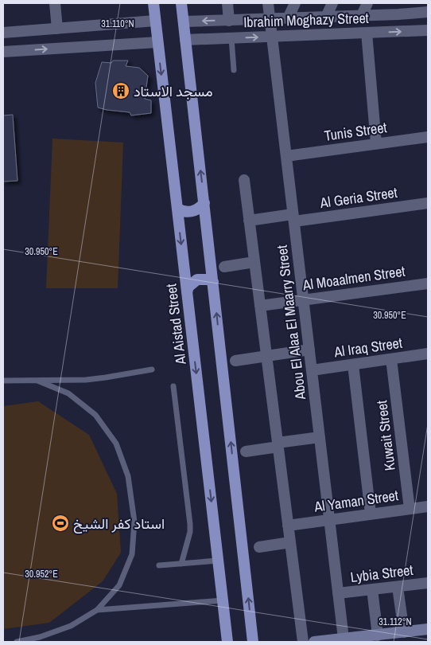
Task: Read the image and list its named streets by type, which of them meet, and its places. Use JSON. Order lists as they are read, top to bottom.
{
  "streets": {
    "main road": ["Al Aistad Street"],
    "street": [
      "Ibrahim Moghazy Street",
      "Tunis Street",
      "Al Geria Street",
      "Al Moaalmen Street",
      "Abou El Alaa El Maarry Street",
      "Al Iraq Street",
      "Kuwait Street",
      "Al Yaman Street",
      "Lybia Street"
    ]
  },
  "crossings": [
    ["Ibrahim Moghazy Street", "Abou El Alaa El Maarry Street"],
    ["Tunis Street", "Abou El Alaa El Maarry Street"],
    ["Al Geria Street", "Abou El Alaa El Maarry Street"],
    ["Al Moaalmen Street", "Abou El Alaa El Maarry Street"],
    ["Abou El Alaa El Maarry Street", "Al Iraq Street"],
    ["Abou El Alaa El Maarry Street", "Al Yaman Street"],
    ["Abou El Alaa El Maarry Street", "Lybia Street"],
    ["Al Iraq Street", "Kuwait Street"],
    ["Kuwait Street", "Al Yaman Street"]
  ],
  "places": {
    "building": ["مسجد الاستاد"],
    "sports": ["استاد كفر الشيخ"]
  },
  "coordinates": [
    "31.110°N",
    "30.950°E",
    "30.952°E",
    "31.112°N"
  ]
}
